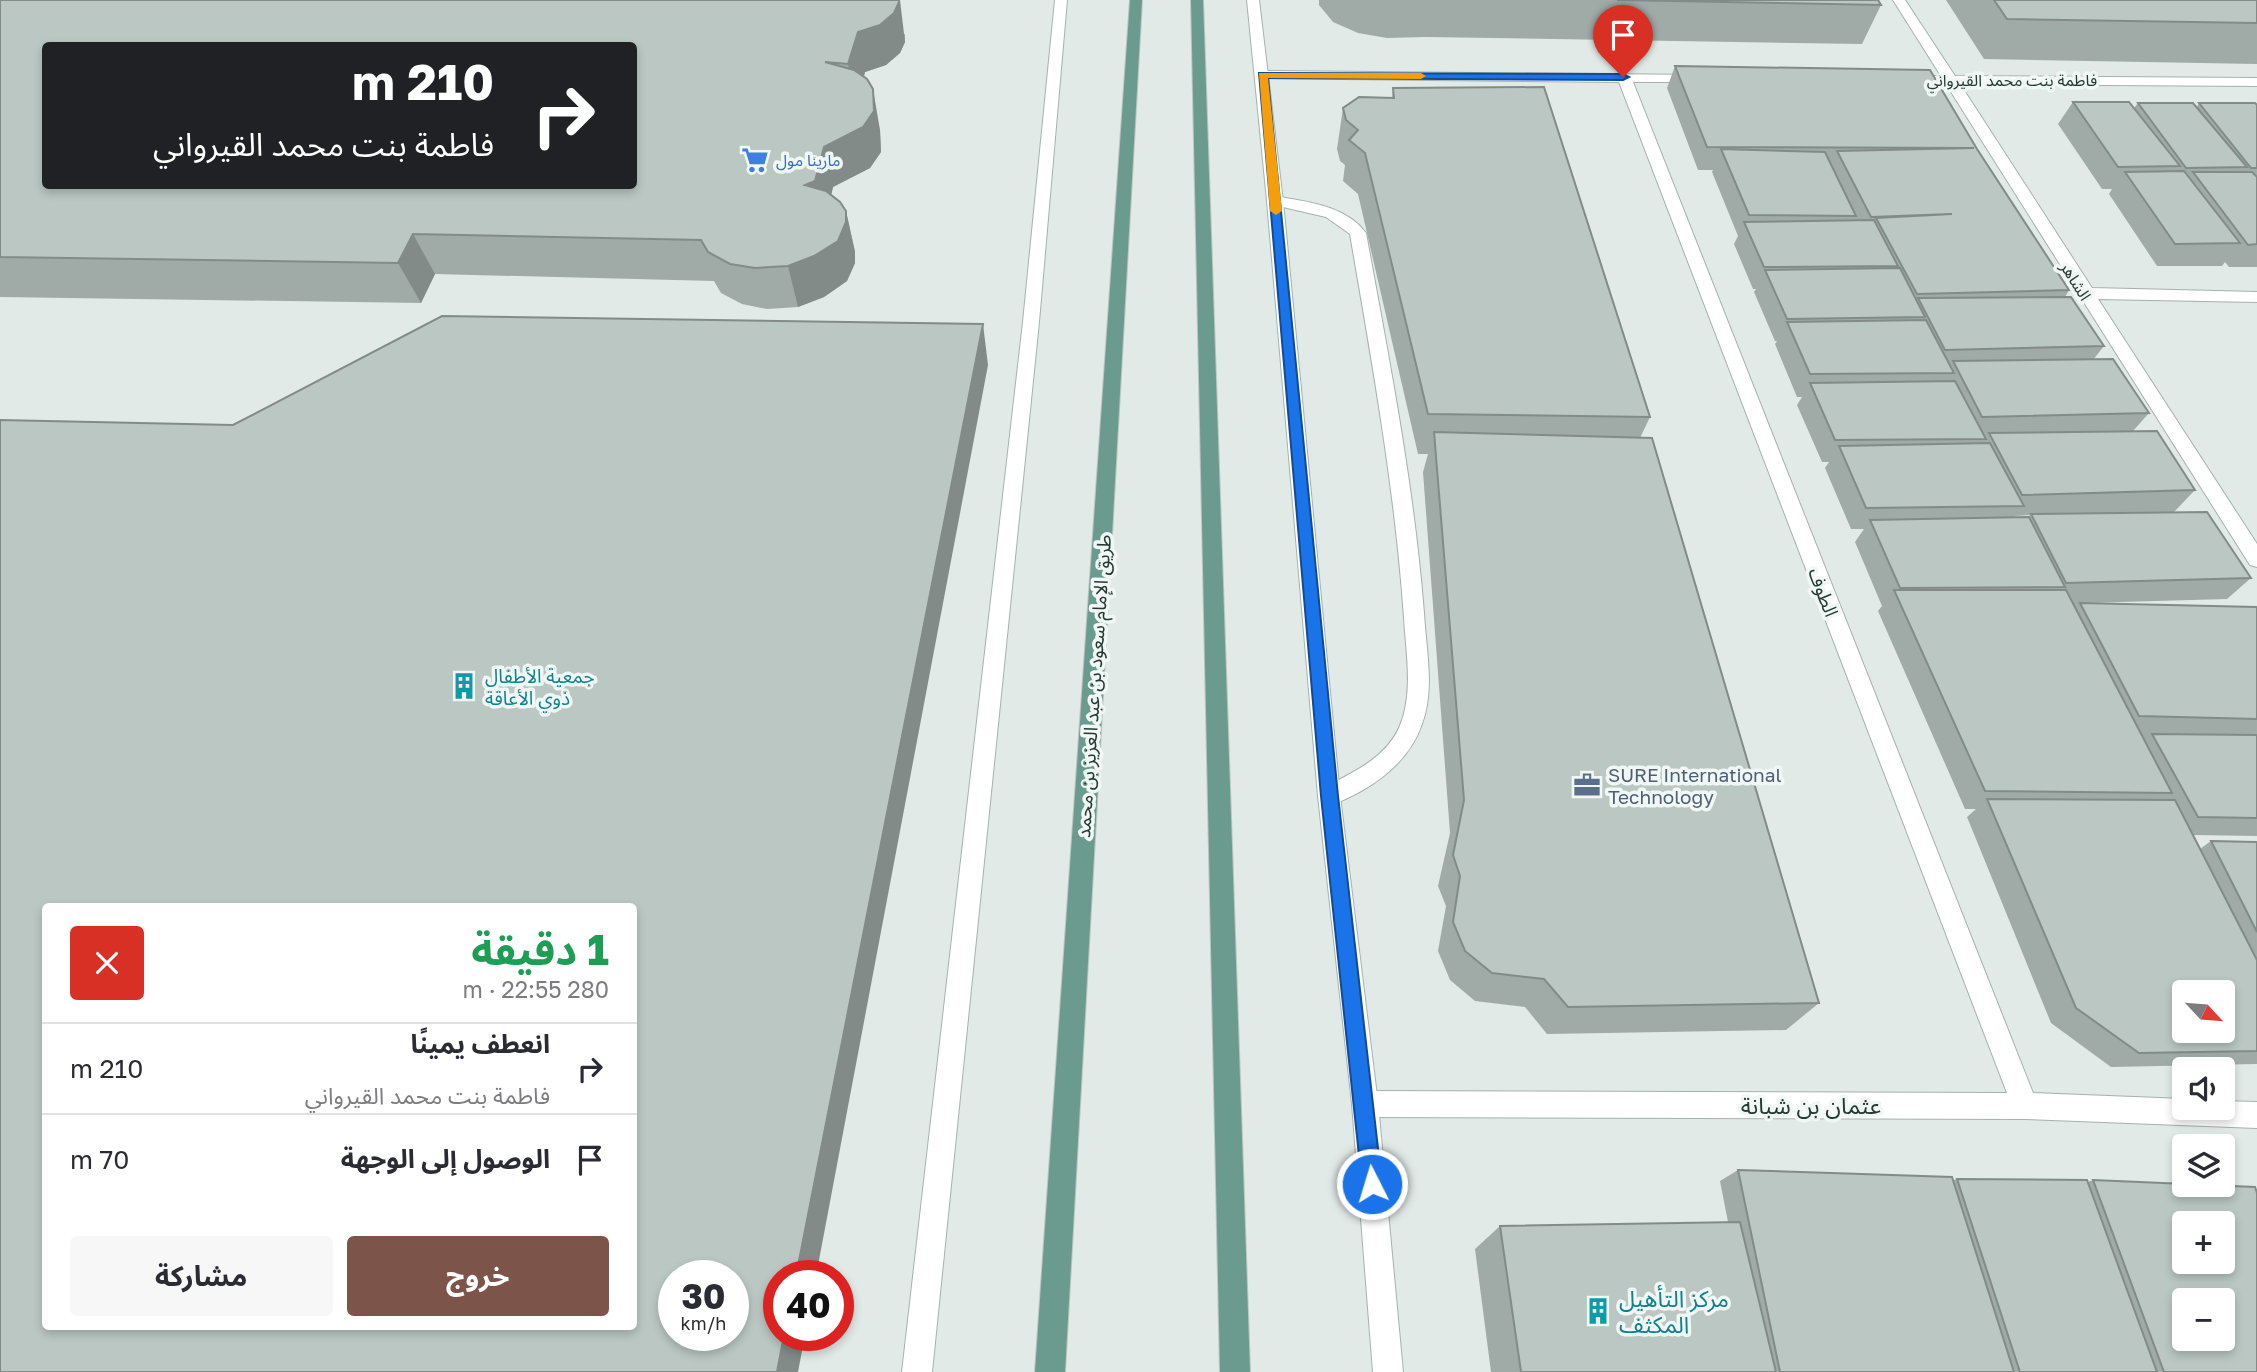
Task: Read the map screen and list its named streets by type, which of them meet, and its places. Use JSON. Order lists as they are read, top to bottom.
{
  "streets": {
    "main road": ["طريق الإمام سعود بن عبد العزيز بن محمد"],
    "street": [
      "فاطمة بنت محمد القيرواني",
      "الشاهر",
      "الطوف",
      "عثمان بن شبانة"
    ]
  },
  "crossings": [
    ["فاطمة بنت محمد القيرواني", "الشاهر"],
    ["الطوف", "عثمان بن شبانة"]
  ],
  "places": {
    "supermarket": ["مارينا مول"],
    "building": ["جمعية الأطفال ذوي الأعاقة", "مركز التأهيل المكثف"],
    "office": ["SURE International Technology"]
  },
  "north": "bottom right",
  "page": {
    "turn": ["210 m", "فاطمة بنت محمد القيرواني"],
    "heading": ["1 دقيقة", "280 m · 22:55"],
    "map_buttons": ["+", "−"],
    "list": [
      {
        "name": "انعطف يمينًا",
        "note": "فاطمة بنت محمد القيرواني",
        "value": "210 m"
      },
      {
        "name": "الوصول إلى الوجهة",
        "value": "70 m"
      }
    ],
    "buttons": ["خروج", "مشاركة"],
    "speed": "30 km/h",
    "limit": "40"
  }
}
